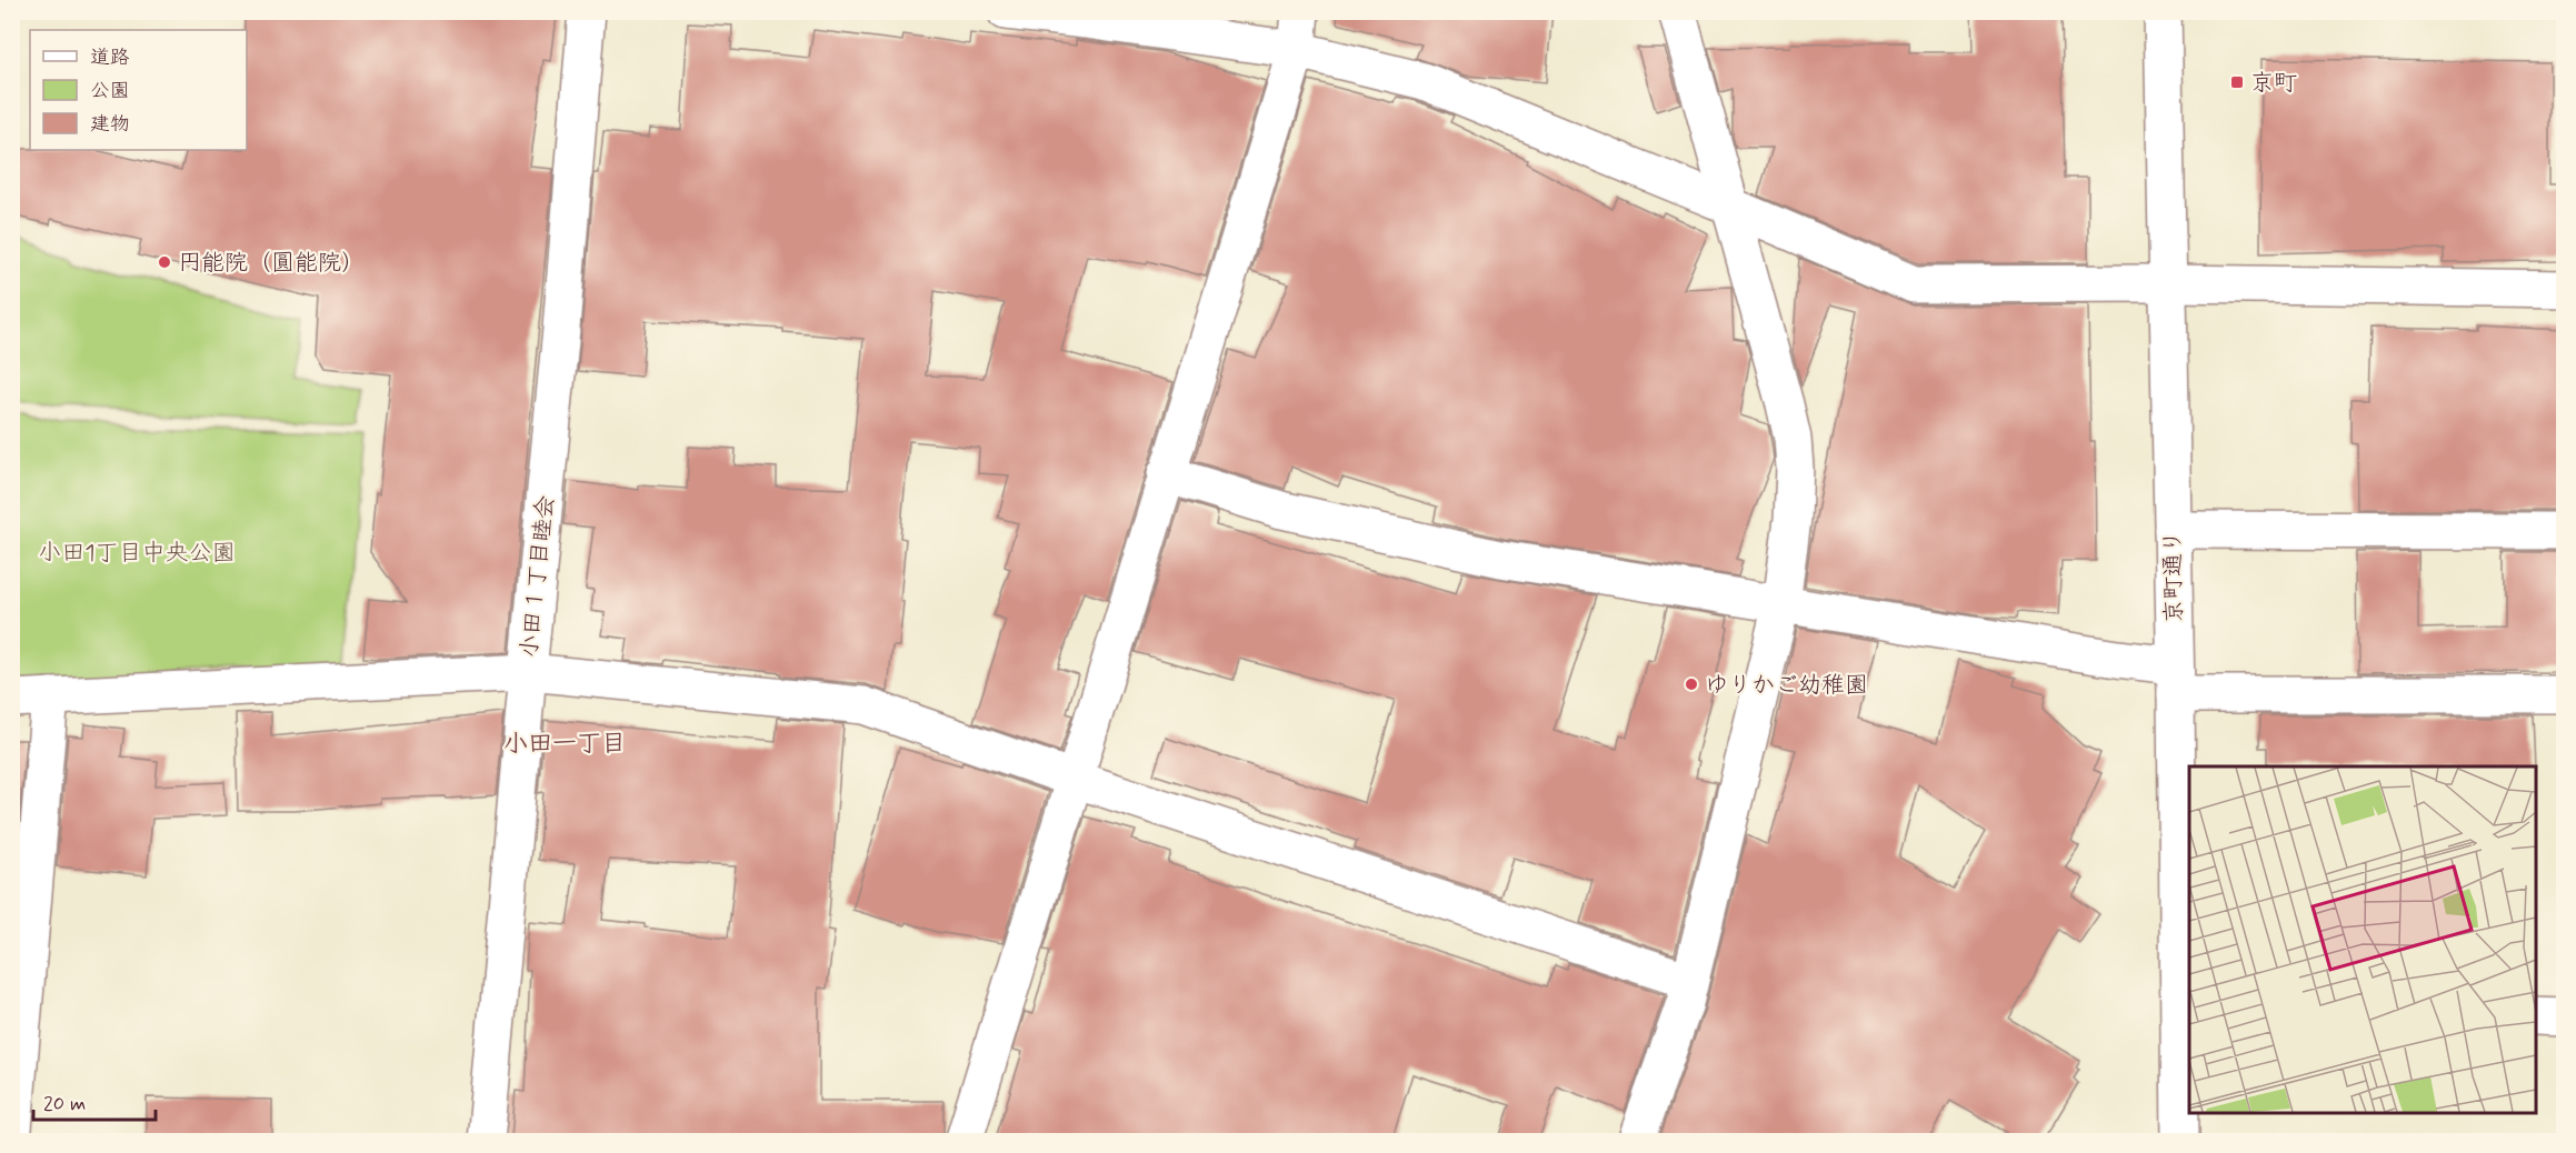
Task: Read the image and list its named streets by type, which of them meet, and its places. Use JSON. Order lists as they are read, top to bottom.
{
  "streets": {
    "street": ["小田１丁目睦会", "京町通り"]
  },
  "districts": ["小田一丁目"],
  "parks": ["小田1丁目中央公園"],
  "places": {
    "transit": ["京町"],
    "other": ["円能院（圓能院）", "ゆりかご幼稚園"]
  },
  "legend": ["道路", "公園", "建物"],
  "scale_bar": "20 m"
}
